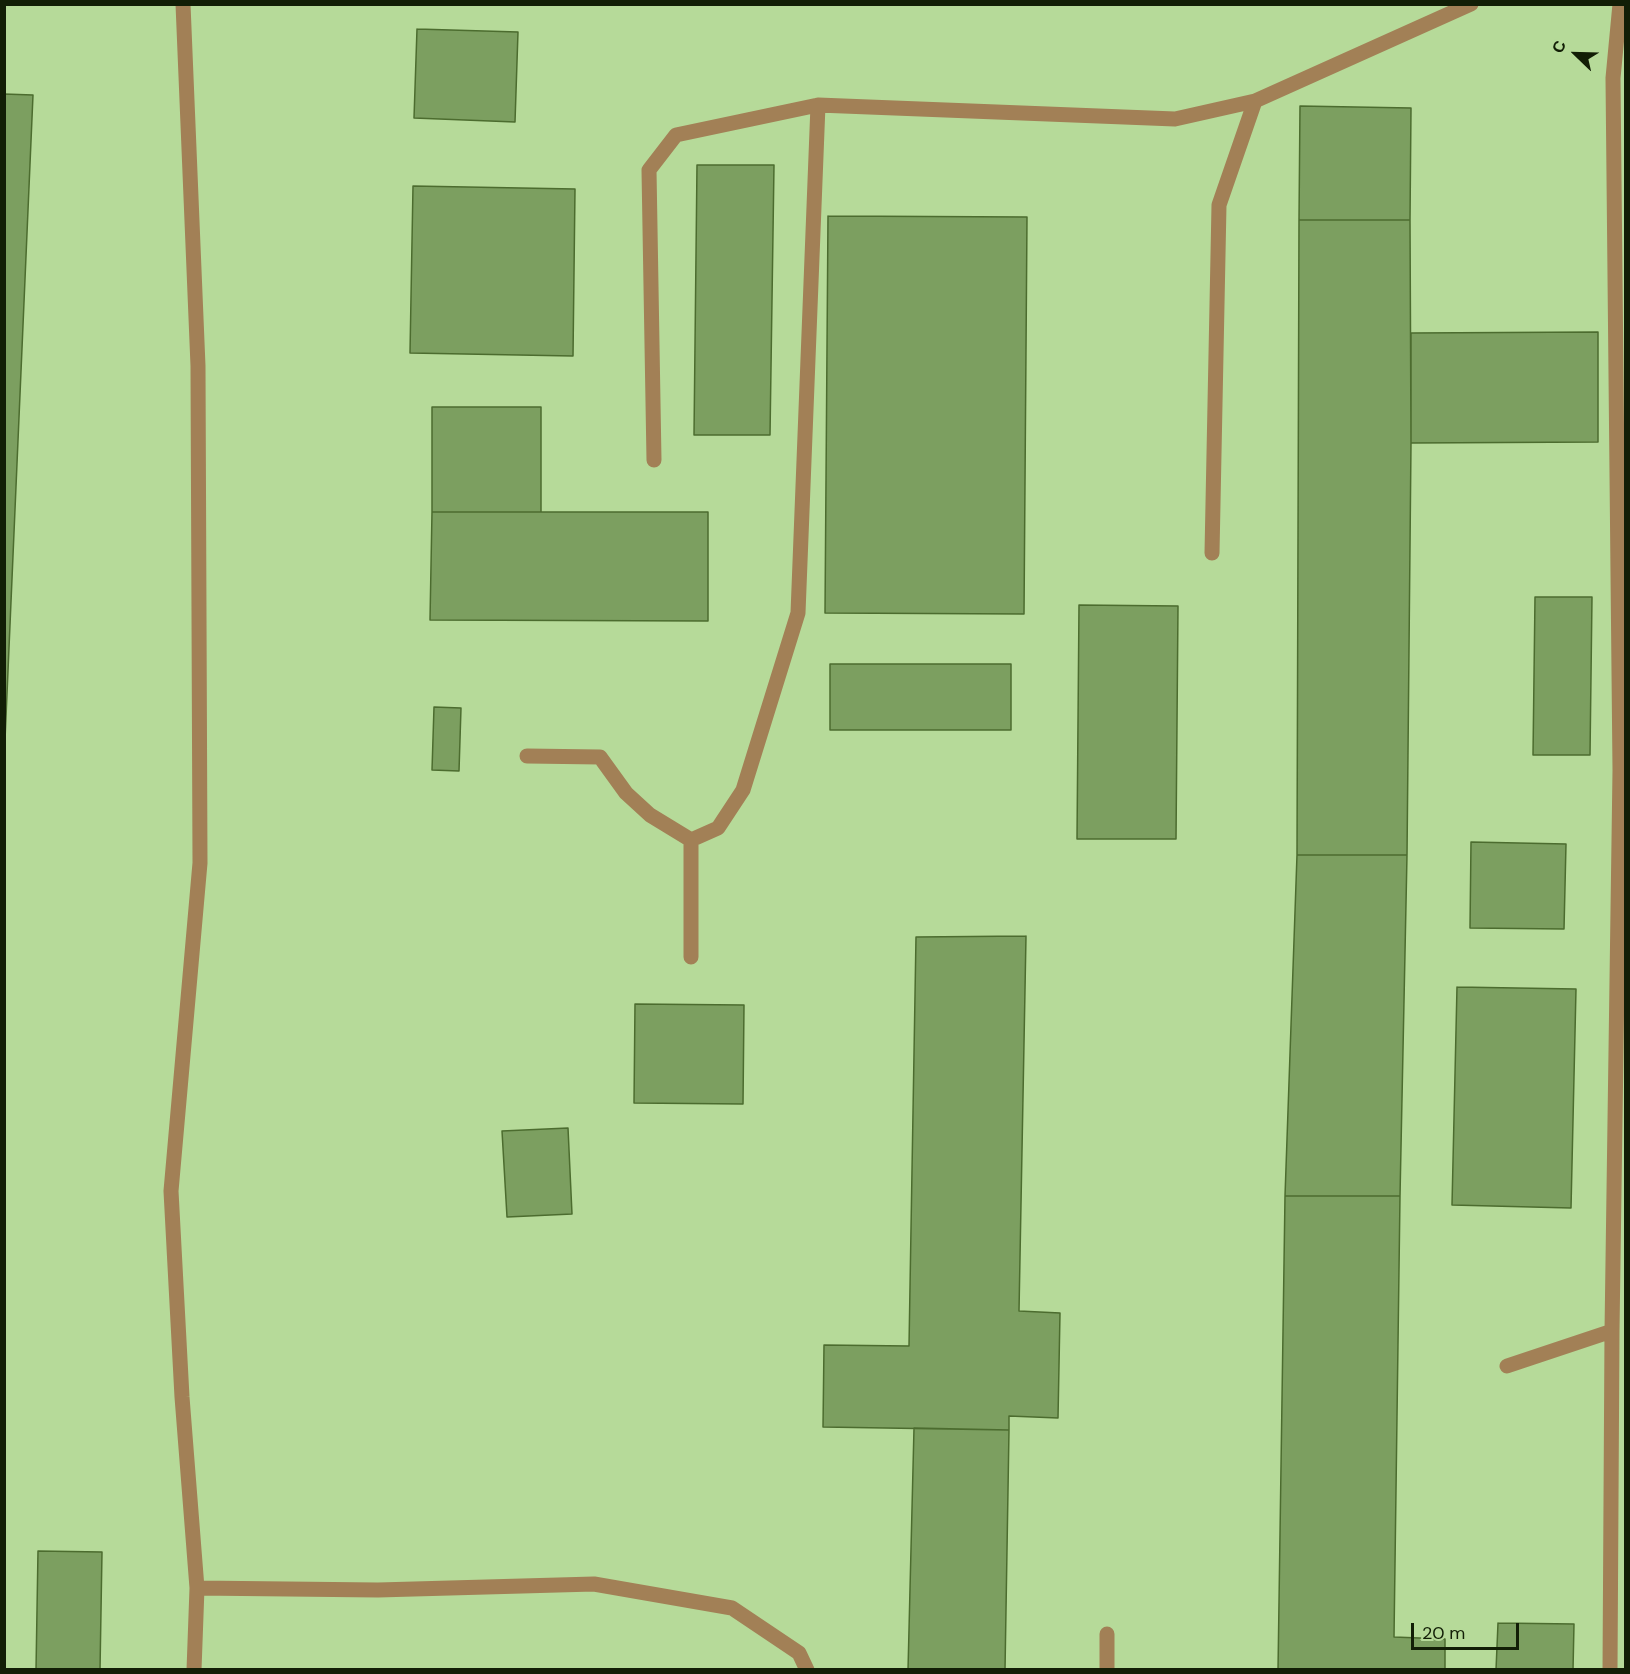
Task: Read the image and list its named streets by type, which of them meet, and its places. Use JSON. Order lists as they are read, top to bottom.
{
  "scale_bar": "20 m",
  "north": "top left"
}
